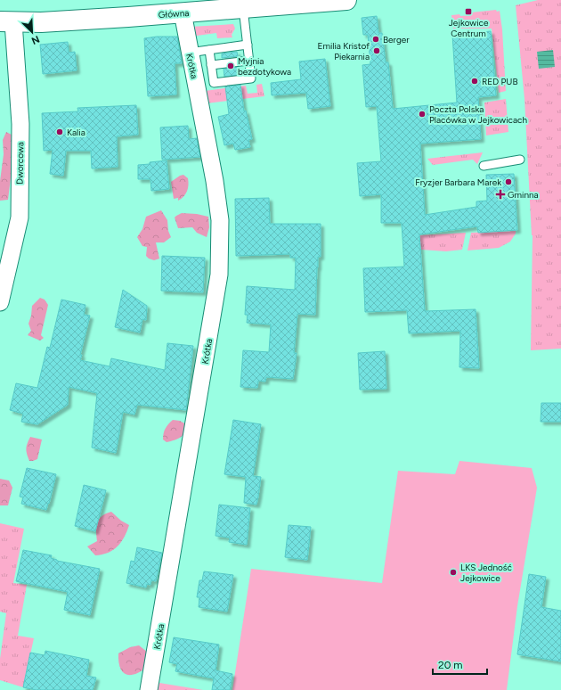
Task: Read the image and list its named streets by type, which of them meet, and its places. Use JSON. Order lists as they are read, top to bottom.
{
  "streets": {
    "street": ["Główna", "Krótka", "Dworcowa"]
  },
  "crossings": [
    ["Główna", "Krótka"],
    ["Główna", "Dworcowa"]
  ],
  "places": {
    "transit": ["Jejkowice Centrum"],
    "other": [
      "Berger",
      "Emilia Kristof Piekarnia",
      "Myjnia bezdotykowa",
      "RED PUB",
      "Poczta Polska Placówka w Jejkowicach",
      "Kalia",
      "Fryzjer Barbara Marek",
      "LKS Jedność Jejkowice"
    ],
    "health": ["Gminna"]
  },
  "scale_bar": "20 m",
  "north": "bottom right"
}
